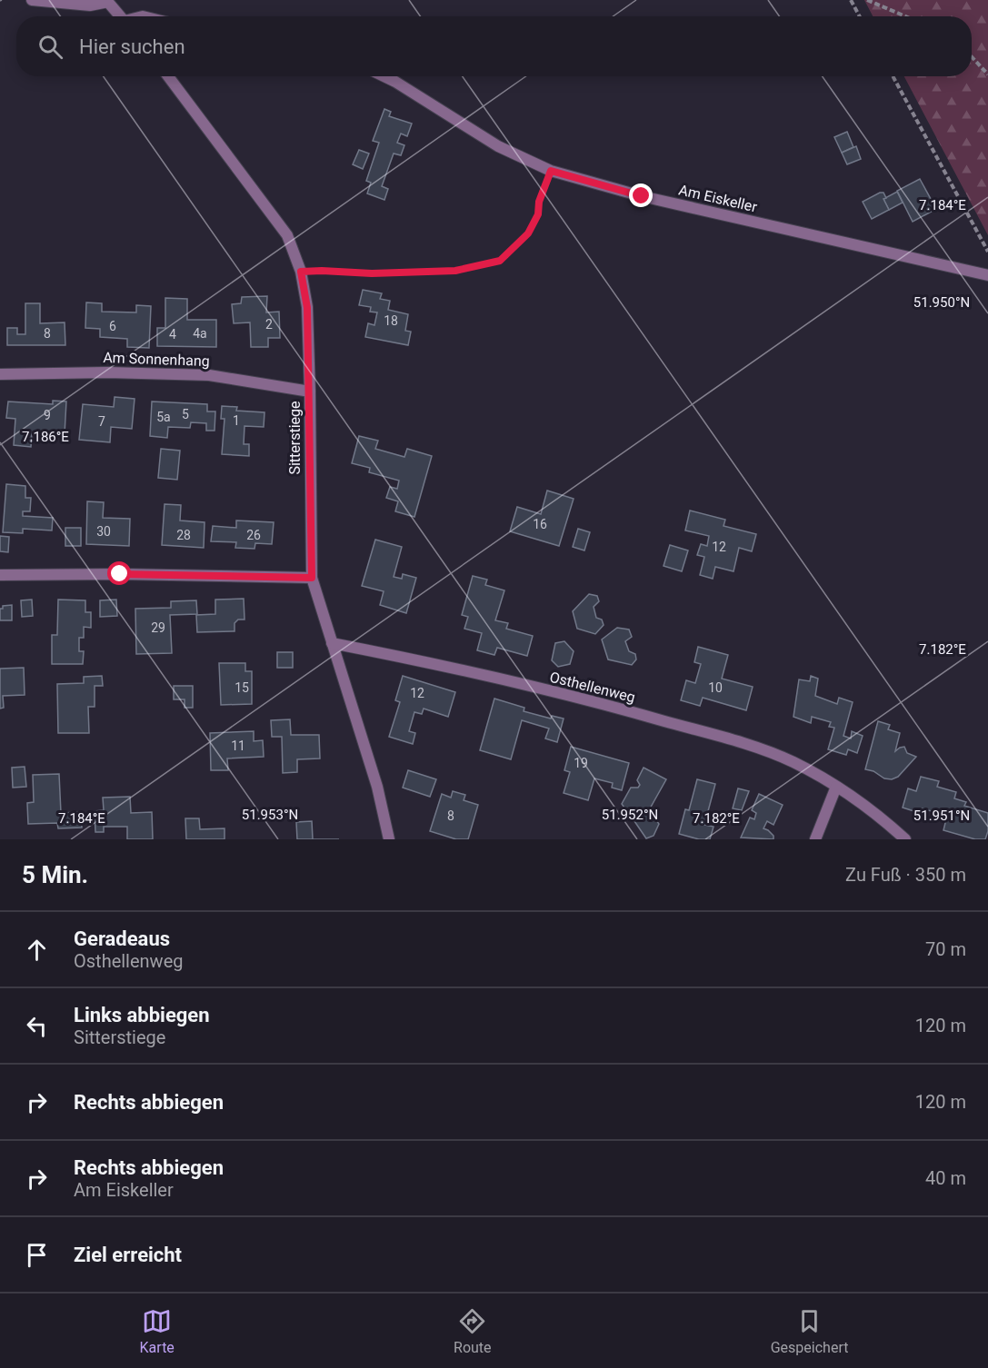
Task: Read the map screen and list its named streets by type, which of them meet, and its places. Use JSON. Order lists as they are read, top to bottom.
{
  "streets": {
    "street": [
      "Am Eiskeller",
      "Am Sonnenhang",
      "Sitterstiege",
      "Osthellenweg"
    ]
  },
  "crossings": [
    ["Am Sonnenhang", "Sitterstiege"],
    ["Sitterstiege", "Osthellenweg"]
  ],
  "house_numbers": [
    "18",
    "2",
    "6",
    "8",
    "4a",
    "4",
    "5",
    "9",
    "5a",
    "1",
    "7",
    "16",
    "30",
    "28",
    "26",
    "12",
    "29",
    "15",
    "10",
    "12",
    "11",
    "19",
    "8"
  ],
  "page": {
    "search": "Hier suchen",
    "heading": ["5 Min.", "Zu Fuß · 350 m"],
    "list": [
      ["Geradeaus", "Osthellenweg", "70 m"],
      ["Links abbiegen", "Sitterstiege", "120 m"],
      ["Rechts abbiegen", "120 m"],
      ["Rechts abbiegen", "Am Eiskeller", "40 m"],
      "Ziel erreicht"
    ],
    "nav": ["Karte", "Route", "Gespeichert"]
  },
  "coordinates": [
    "7.184°E",
    "51.950°N",
    "7.186°E",
    "7.182°E",
    "51.953°N",
    "51.952°N",
    "51.951°N"
  ]
}
